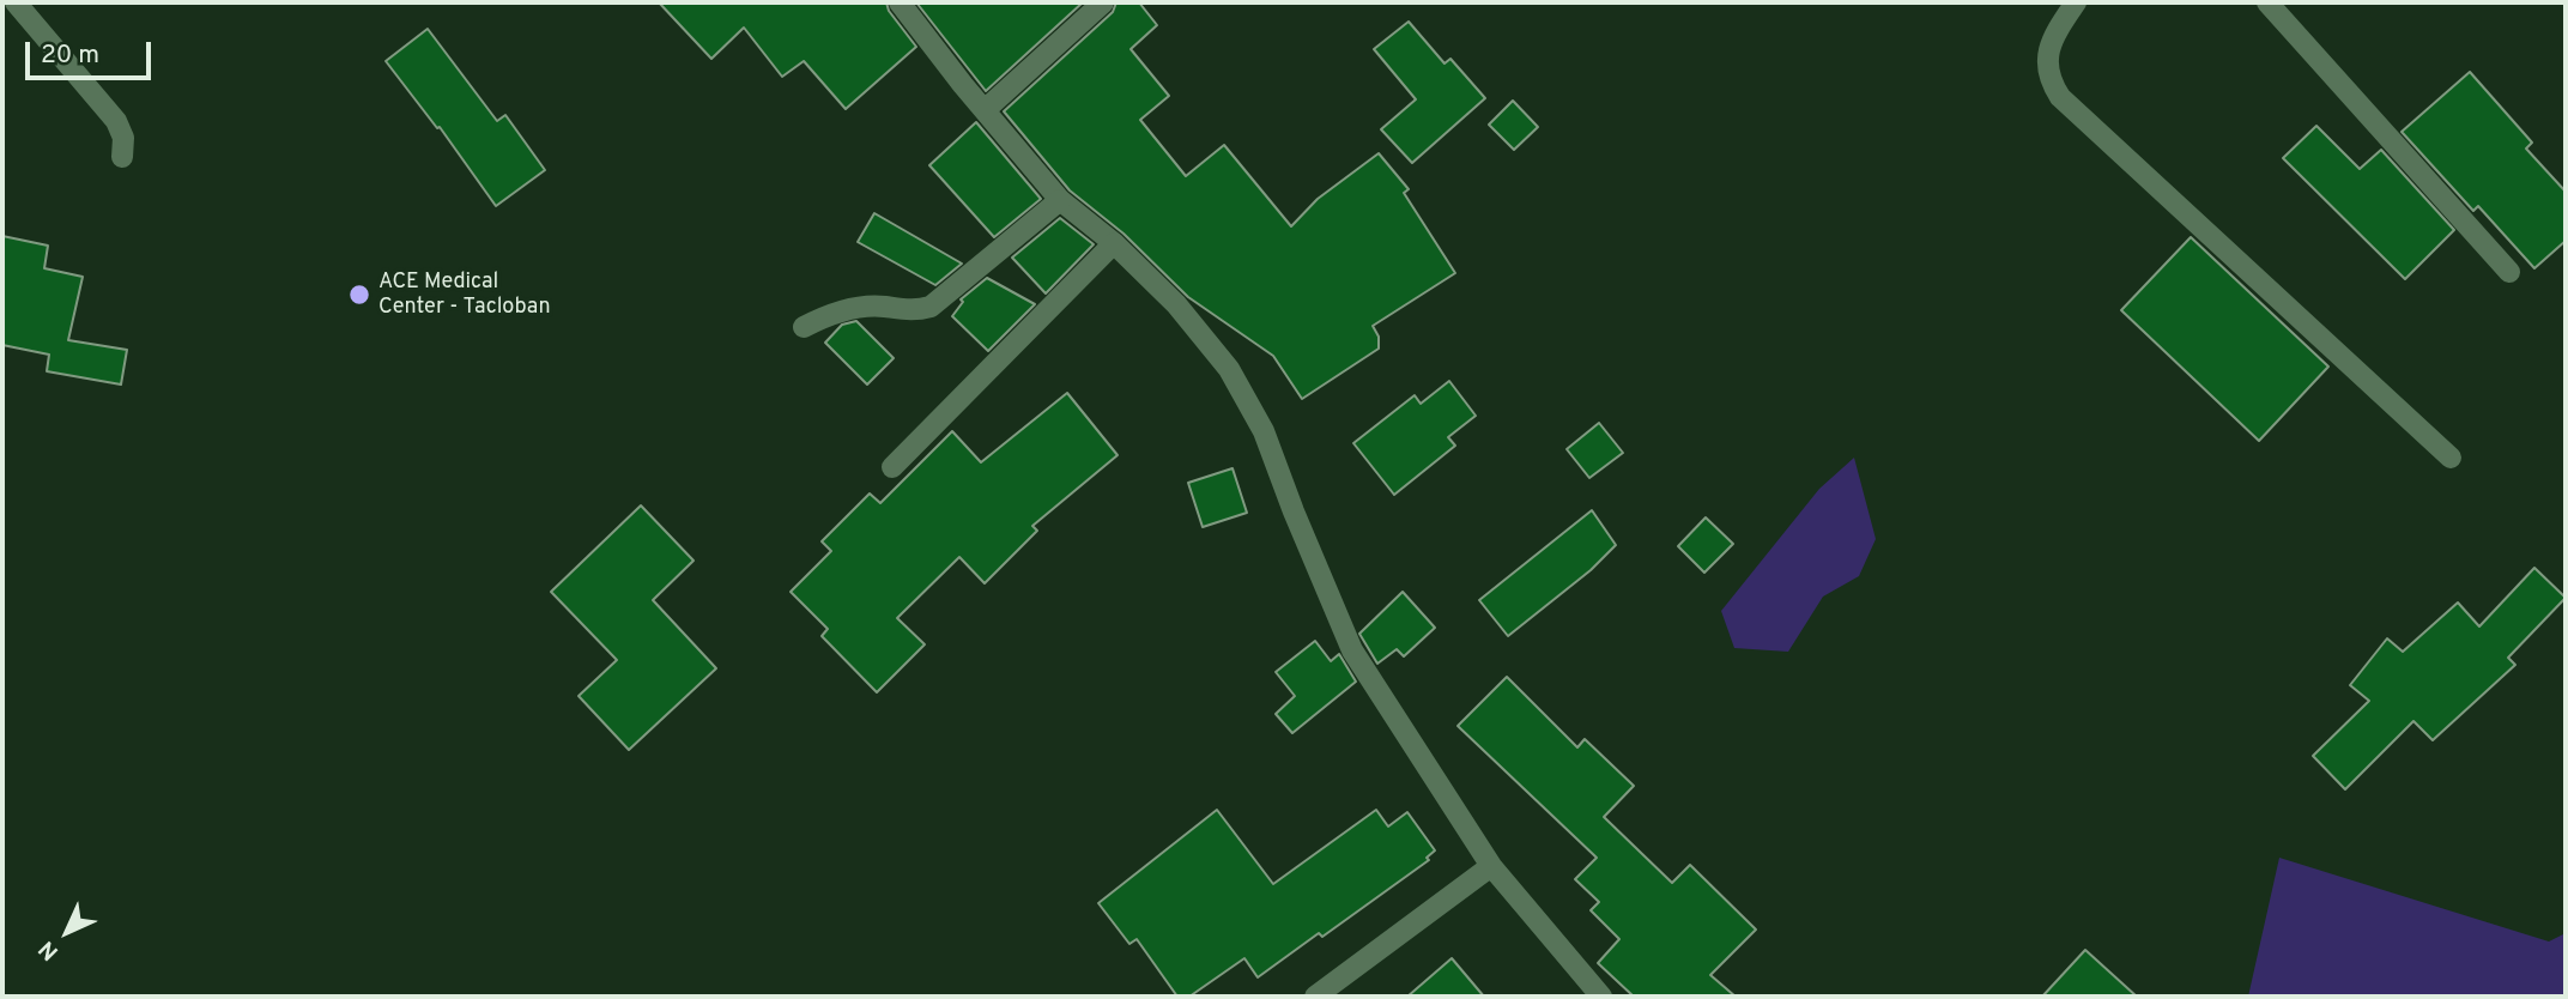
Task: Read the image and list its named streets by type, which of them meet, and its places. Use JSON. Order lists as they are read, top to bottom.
{
  "places": ["ACE Medical Center - Tacloban"],
  "scale_bar": "20 m",
  "north": "bottom left"
}
